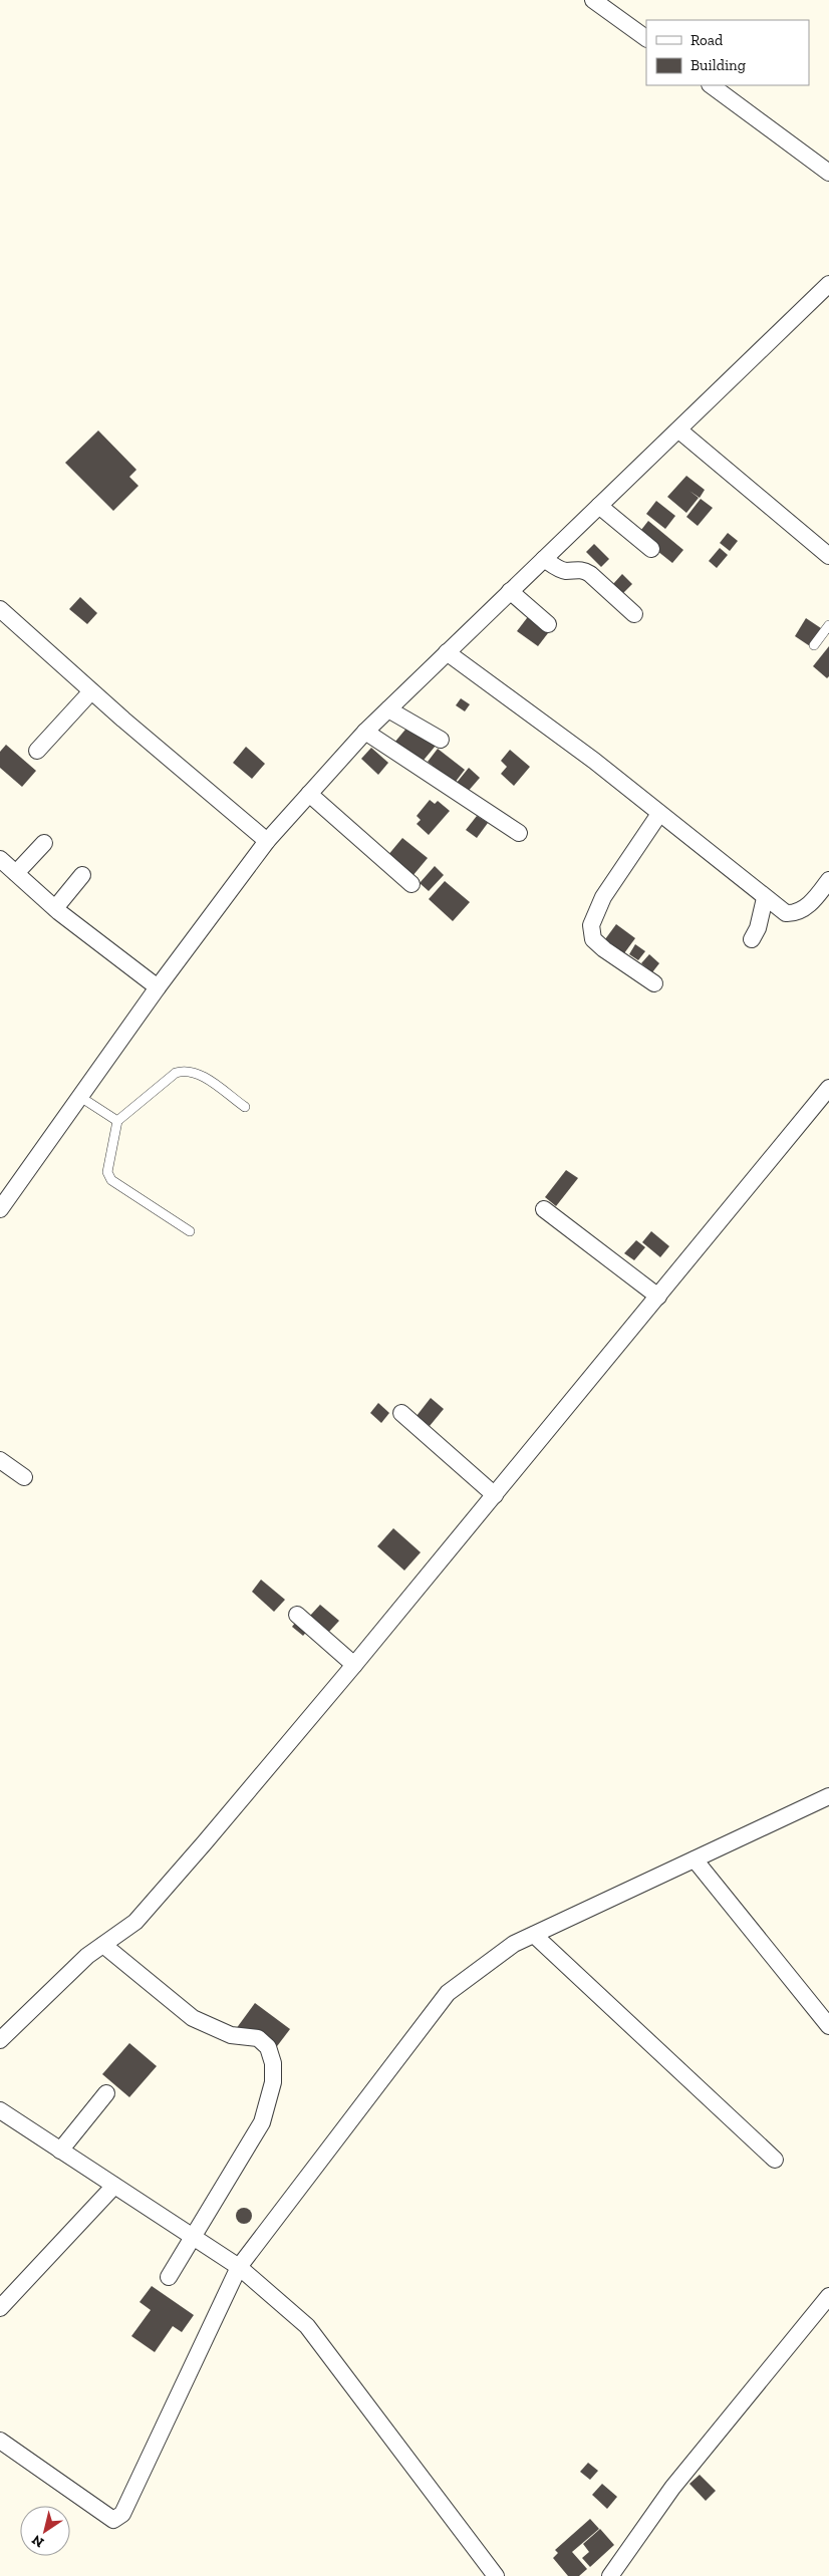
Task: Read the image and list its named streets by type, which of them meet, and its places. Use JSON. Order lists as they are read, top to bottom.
{
  "legend": ["Road", "Building"],
  "north": "bottom left"
}
